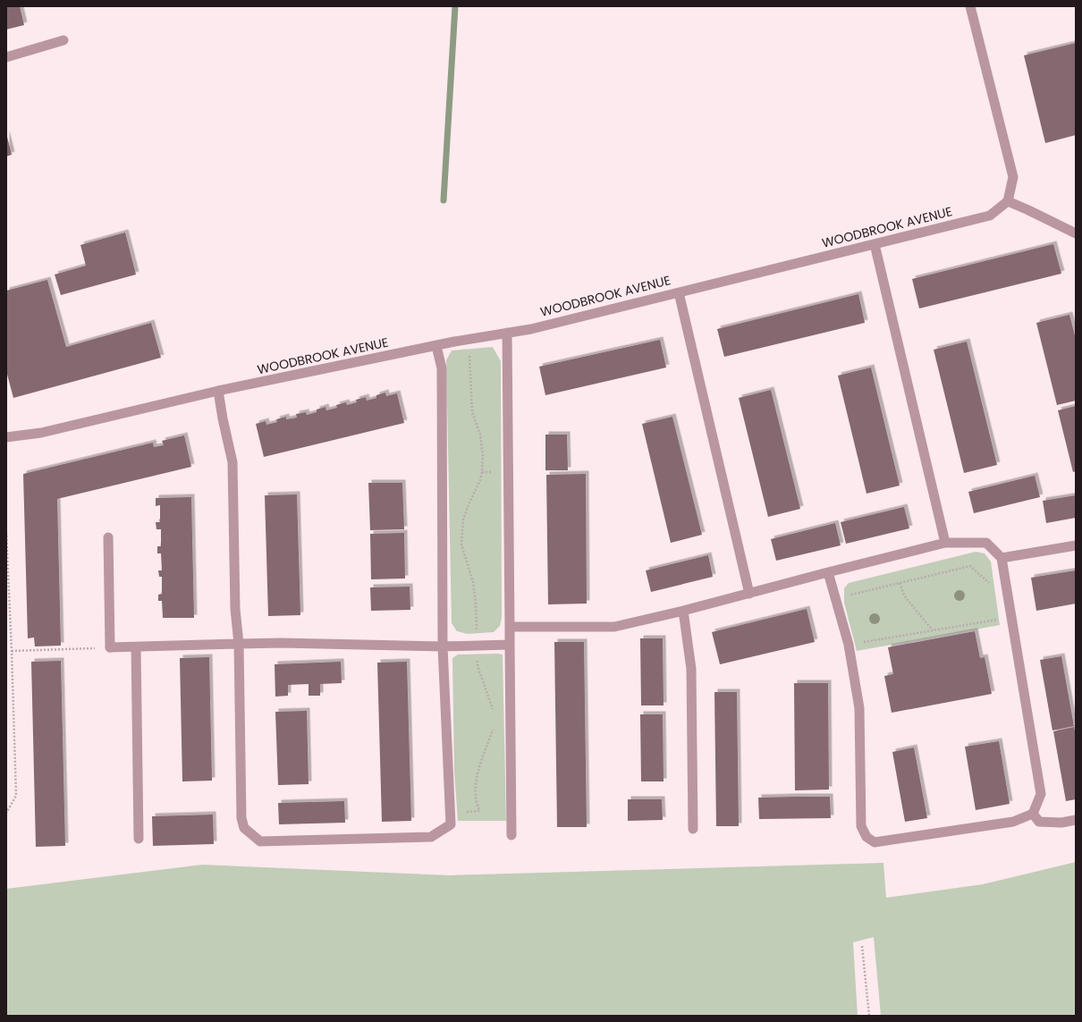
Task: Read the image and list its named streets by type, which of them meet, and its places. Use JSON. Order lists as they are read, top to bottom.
{
  "streets": {
    "street": ["WOODBROOK AVENUE"]
  }
}
